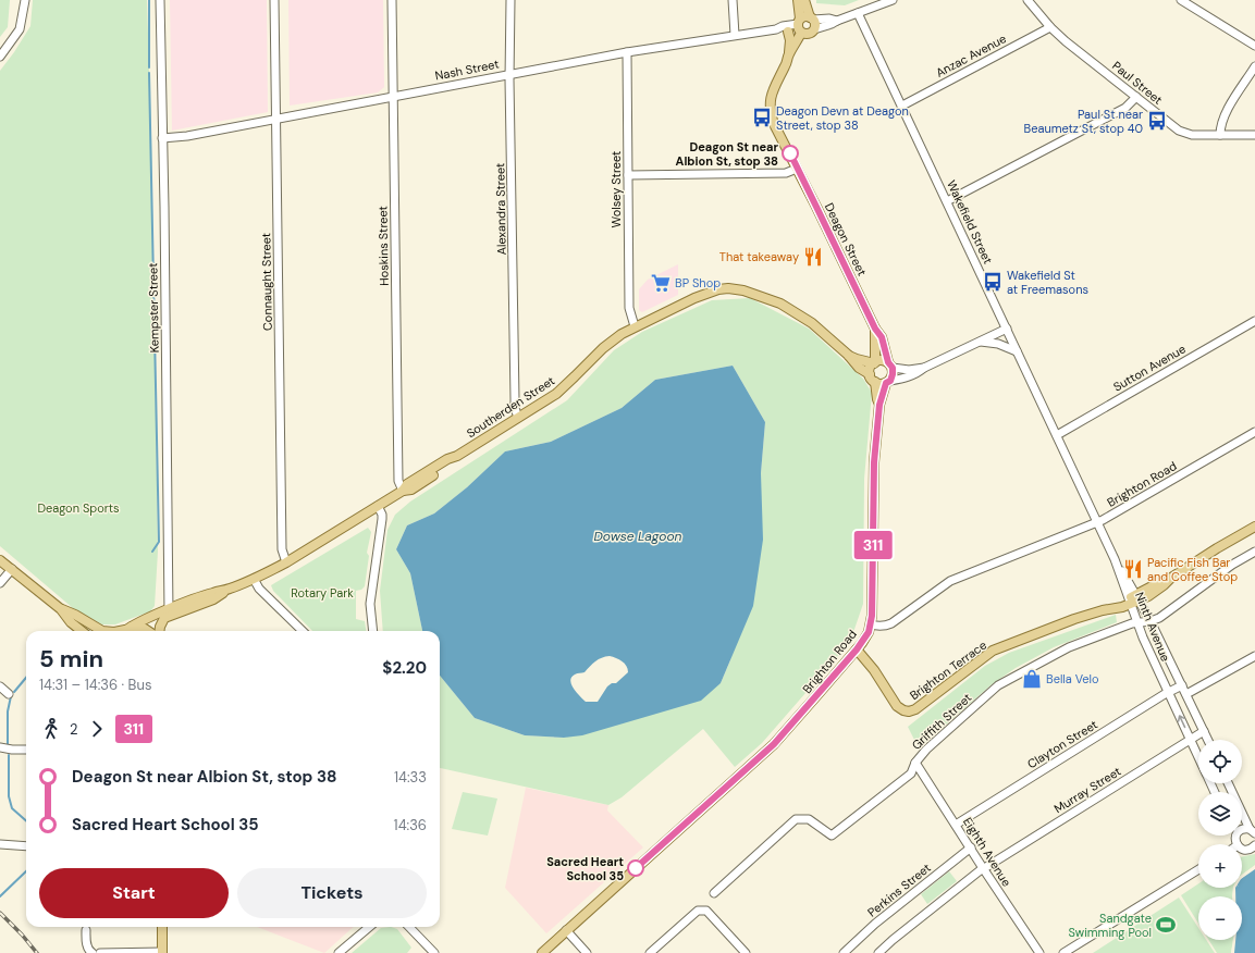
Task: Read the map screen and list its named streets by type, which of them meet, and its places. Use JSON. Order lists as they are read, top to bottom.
{
  "streets": {
    "main road": [
      "Deagon Street",
      "Southerden Street",
      "Brighton Road",
      "Brighton Terrace"
    ],
    "street": [
      "Anzac Avenue",
      "Nash Street",
      "Paul Street",
      "Wolsey Street",
      "Alexandra Street",
      "Wakefield Street",
      "Hoskins Street",
      "Connaught Street",
      "Kempster Street",
      "Sutton Avenue",
      "Ninth Avenue",
      "Griffith Street",
      "Clayton Street",
      "Murray Street",
      "Eighth Avenue",
      "Perkins Street"
    ]
  },
  "crossings": [
    ["Anzac Avenue", "Paul Street"],
    ["Anzac Avenue", "Wakefield Street"],
    ["Nash Street", "Wolsey Street"],
    ["Nash Street", "Alexandra Street"],
    ["Nash Street", "Deagon Street"],
    ["Nash Street", "Hoskins Street"],
    ["Nash Street", "Connaught Street"],
    ["Nash Street", "Kempster Street"],
    ["Wolsey Street", "Southerden Street"],
    ["Alexandra Street", "Southerden Street"],
    ["Wakefield Street", "Sutton Avenue"],
    ["Wakefield Street", "Brighton Road"],
    ["Wakefield Street", "Ninth Avenue"],
    ["Deagon Street", "Southerden Street"],
    ["Hoskins Street", "Southerden Street"],
    ["Connaught Street", "Southerden Street"],
    ["Kempster Street", "Southerden Street"],
    ["Brighton Road", "Brighton Terrace"],
    ["Ninth Avenue", "Brighton Terrace"],
    ["Ninth Avenue", "Griffith Street"],
    ["Ninth Avenue", "Clayton Street"],
    ["Ninth Avenue", "Murray Street"],
    ["Griffith Street", "Eighth Avenue"],
    ["Clayton Street", "Eighth Avenue"],
    ["Murray Street", "Eighth Avenue"],
    ["Eighth Avenue", "Perkins Street"]
  ],
  "water": ["Dowse Lagoon"],
  "parks": ["Deagon Sports", "Rotary Park"],
  "places": {
    "bus stop": ["Deagon Devn at Deagon Street, stop 38", "Paul St near Beaumetz St, stop 40", "Wakefield St at Freemasons"],
    "other": ["Deagon St near Albion St, stop 38", "Sacred Heart School 35"],
    "restaurant": ["That takeaway", "Pacific Fish Bar and Coffee Stop"],
    "supermarket": ["BP Shop"],
    "shop": ["Bella Velo"],
    "sports": ["Sandgate Swimming Pool"]
  },
  "lines": ["bus line 311"],
  "page": {
    "on_map": "311",
    "heading": ["5 min", "14:31 – 14:36 · Bus", "$2.20"],
    "legs": ["2", "311"],
    "map_buttons": ["+", "−"],
    "list": [
      {
        "name": "Deagon St near Albion St, stop 38",
        "value": "14:33"
      },
      {
        "name": "Sacred Heart School 35",
        "value": "14:36"
      }
    ],
    "buttons": ["Start", "Tickets"]
  }
}
